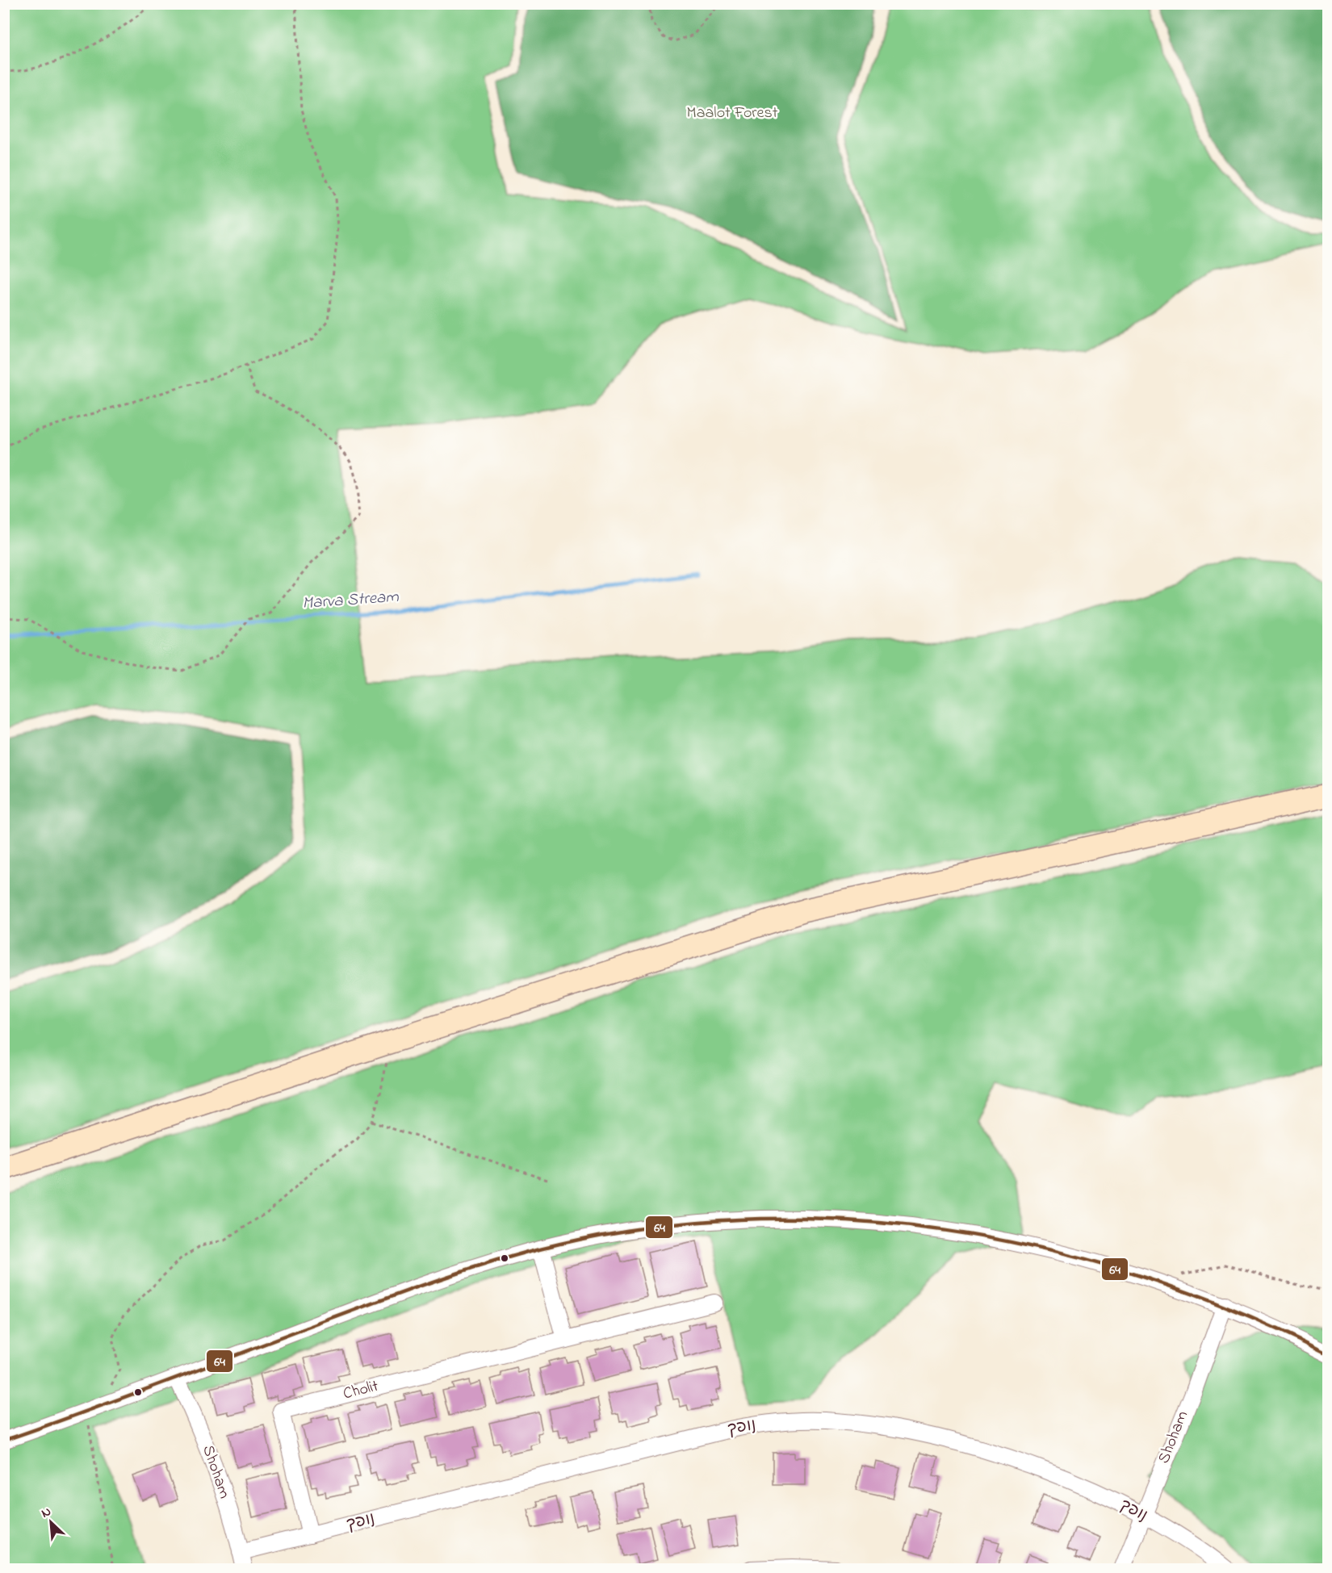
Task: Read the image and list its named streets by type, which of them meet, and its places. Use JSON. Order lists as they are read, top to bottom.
{
  "streets": {
    "street": ["Cholit", "נופך", "Shoham"]
  },
  "crossings": [
    ["Cholit", "נופך"],
    ["נופך", "Shoham"]
  ],
  "water": ["Marva Stream"],
  "parks": ["Maalot Forest"],
  "lines": ["transit line 64"],
  "north": "top left"
}
